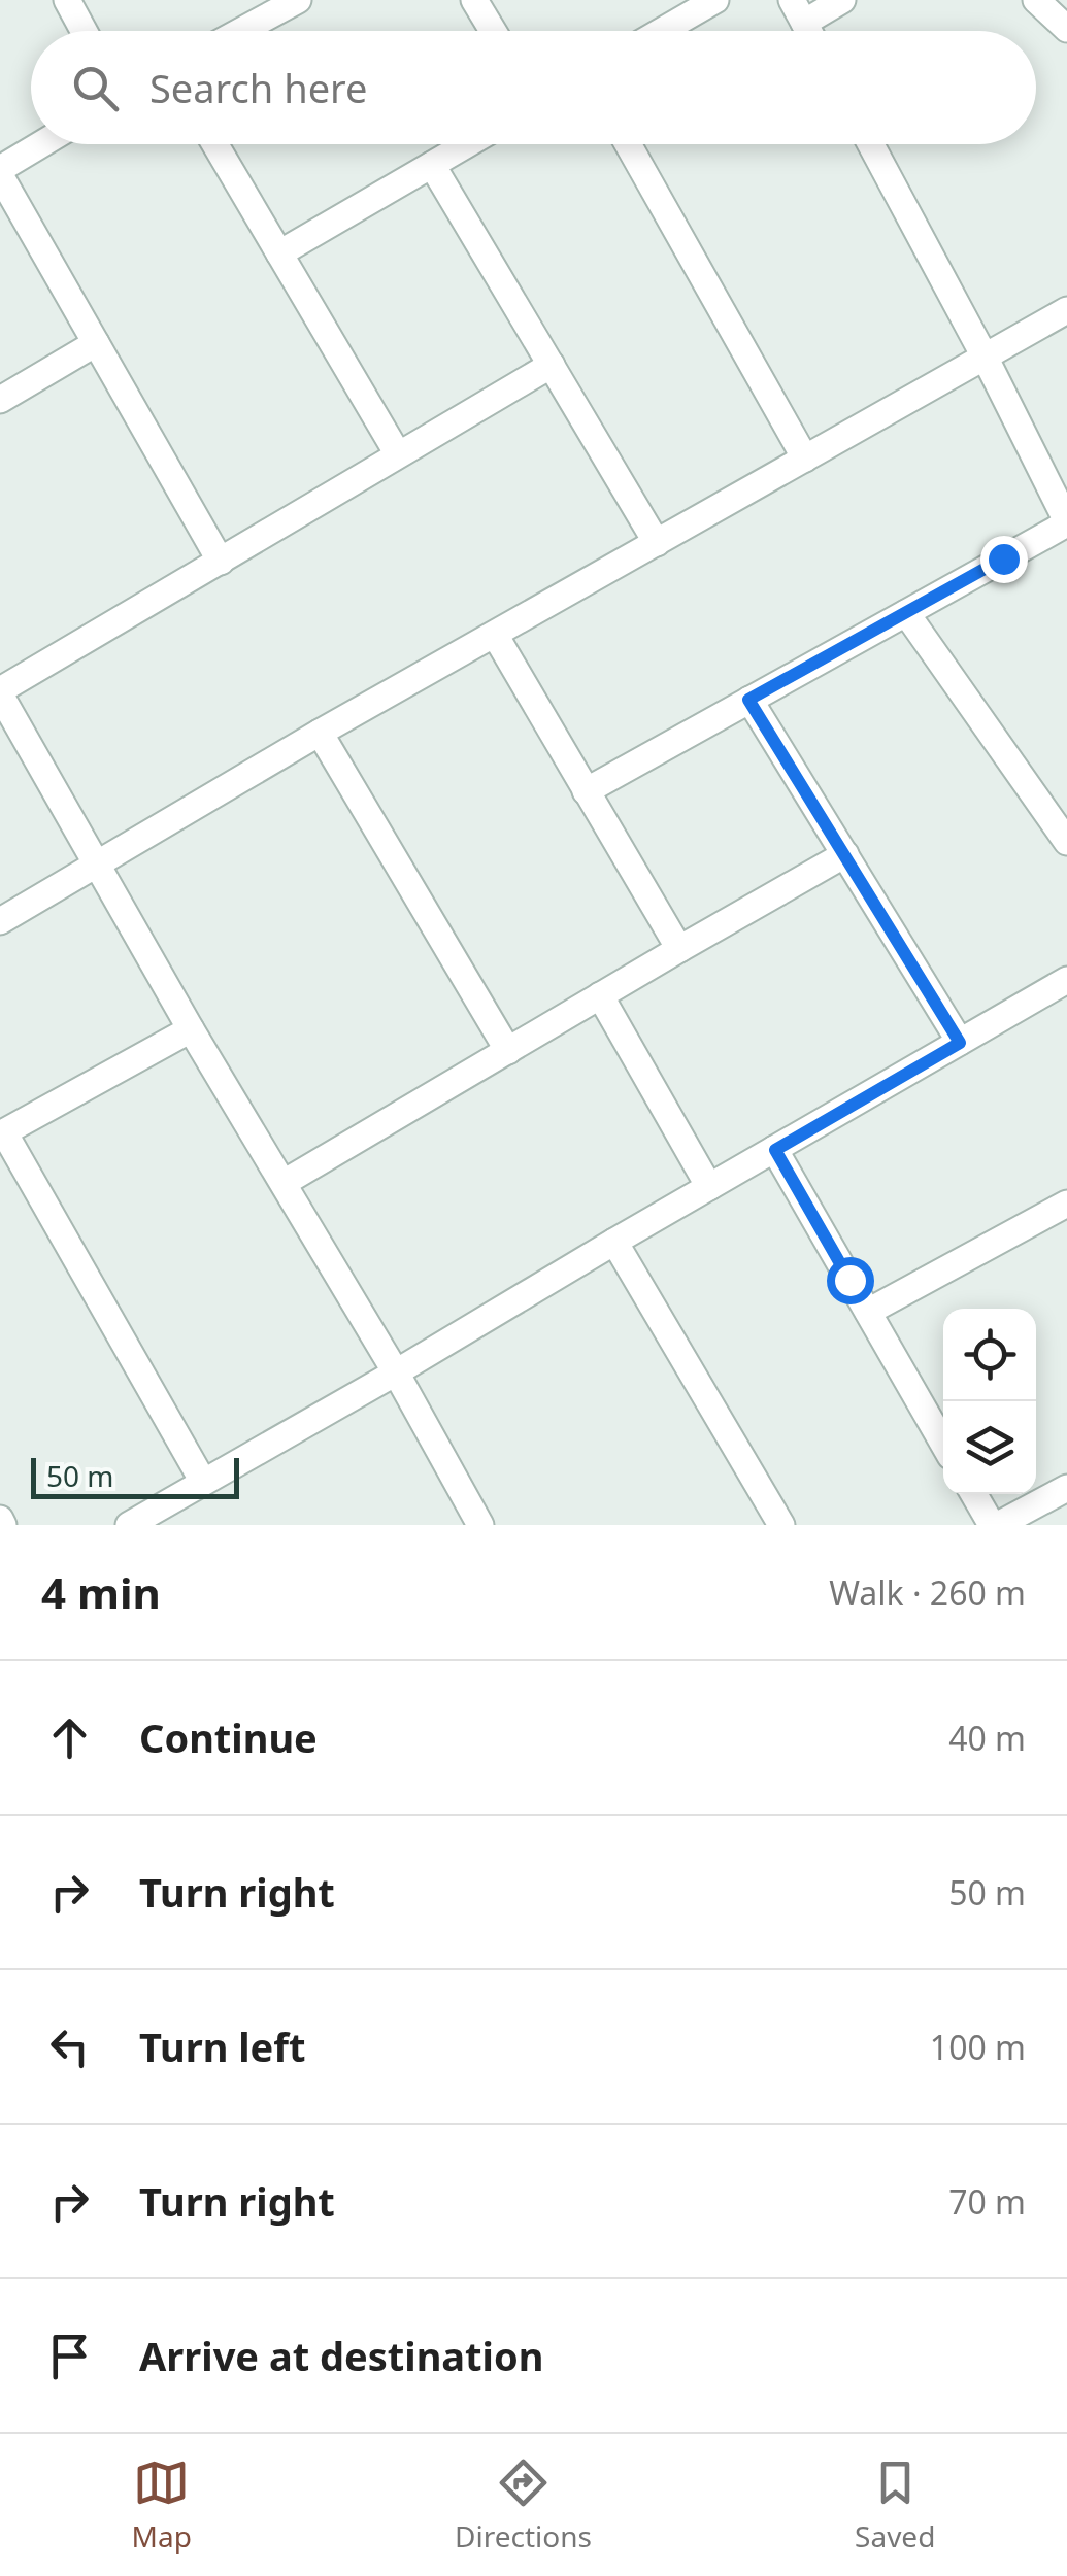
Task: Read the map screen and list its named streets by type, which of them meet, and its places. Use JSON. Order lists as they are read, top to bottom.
{
  "scale_bar": "50 m",
  "page": {
    "search": "Search here",
    "scale": "50 m",
    "heading": ["4 min", "Walk · 260 m"],
    "list": [
      ["Continue", "40 m"],
      ["Turn right", "50 m"],
      ["Turn left", "100 m"],
      ["Turn right", "70 m"],
      "Arrive at destination"
    ],
    "nav": ["Map", "Directions", "Saved"]
  }
}
